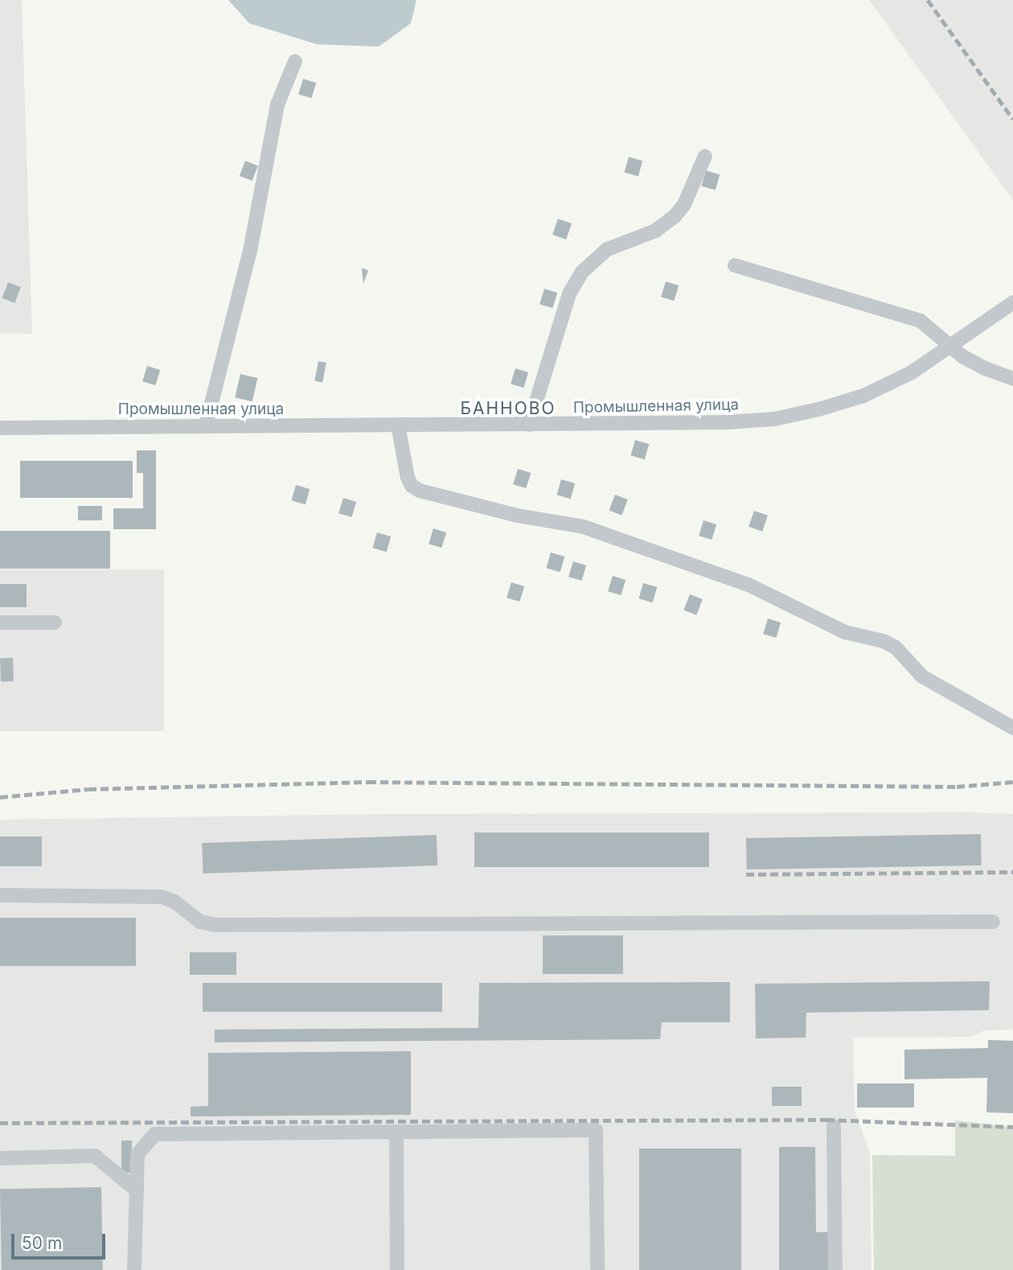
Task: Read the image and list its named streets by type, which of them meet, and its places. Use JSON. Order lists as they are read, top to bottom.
{
  "streets": {
    "street": ["Промышленная улица"]
  },
  "districts": ["БАННОВО"],
  "scale_bar": "50 m"
}
